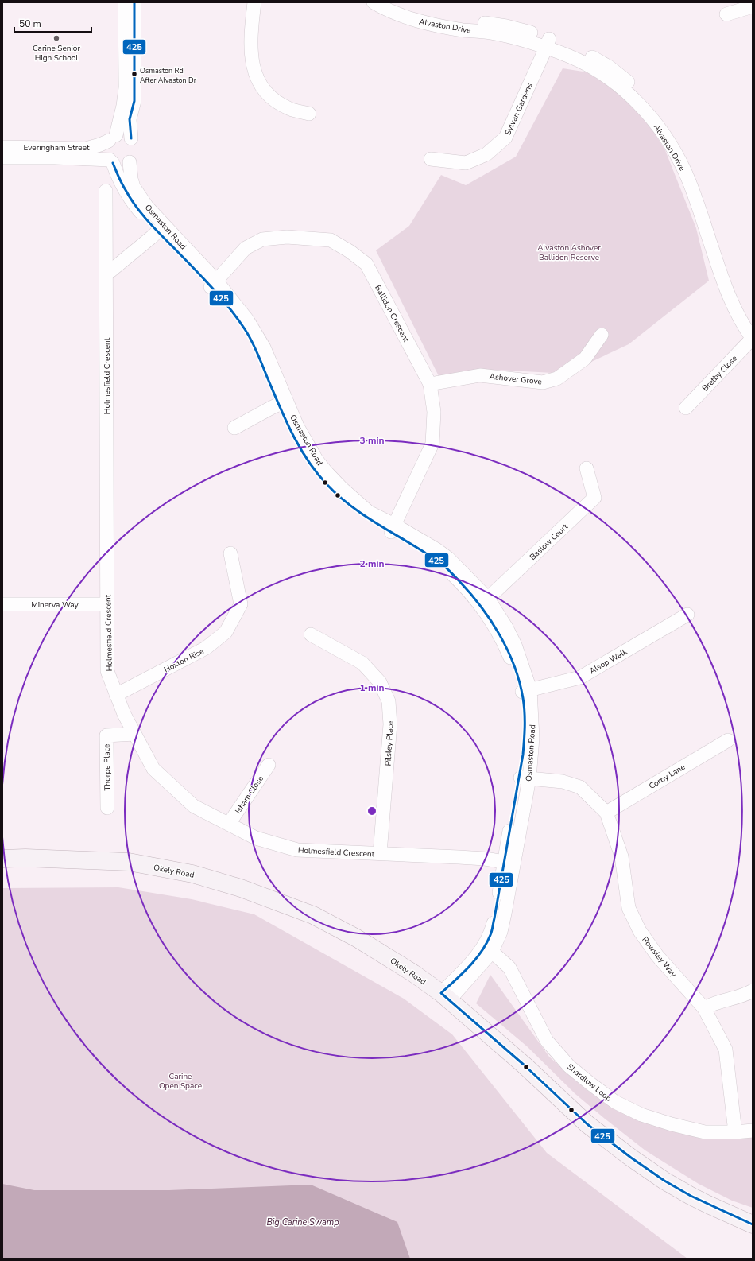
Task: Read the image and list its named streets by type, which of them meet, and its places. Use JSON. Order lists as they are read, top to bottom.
{
  "streets": {
    "main road": ["Okely Road"],
    "street": [
      "Alvaston Drive",
      "Sylvan Gardens",
      "Everingham Street",
      "Osmaston Road",
      "Ballidon Crescent",
      "Bretby Close",
      "Holmesfield Crescent",
      "Ashover Grove",
      "Baslow Court",
      "Minerva Way",
      "Hoxton Rise",
      "Alsop Walk",
      "Pilsley Place",
      "Thorpe Place",
      "Corby Lane",
      "Isham Close",
      "Rowsley Way",
      "Shardlow Loop"
    ]
  },
  "crossings": [
    ["Alvaston Drive", "Sylvan Gardens"],
    ["Alvaston Drive", "Bretby Close"],
    ["Everingham Street", "Osmaston Road"],
    ["Osmaston Road", "Ballidon Crescent"],
    ["Osmaston Road", "Holmesfield Crescent"],
    ["Osmaston Road", "Baslow Court"],
    ["Osmaston Road", "Alsop Walk"],
    ["Osmaston Road", "Okely Road"],
    ["Osmaston Road", "Rowsley Way"],
    ["Osmaston Road", "Shardlow Loop"],
    ["Ballidon Crescent", "Ashover Grove"],
    ["Holmesfield Crescent", "Minerva Way"],
    ["Holmesfield Crescent", "Hoxton Rise"],
    ["Holmesfield Crescent", "Pilsley Place"],
    ["Holmesfield Crescent", "Thorpe Place"],
    ["Holmesfield Crescent", "Isham Close"],
    ["Corby Lane", "Rowsley Way"],
    ["Rowsley Way", "Shardlow Loop"]
  ],
  "water": ["Big Carine Swamp"],
  "parks": ["Alvaston Ashover Ballidon Reserve", "Carine Open Space"],
  "places": ["Carine Senior High School", "Osmaston Rd After Alvaston Dr"],
  "lines": ["transit line 425"],
  "scale_bar": "50 m",
  "rings": ["3 min", "2 min", "1 min"]
}
